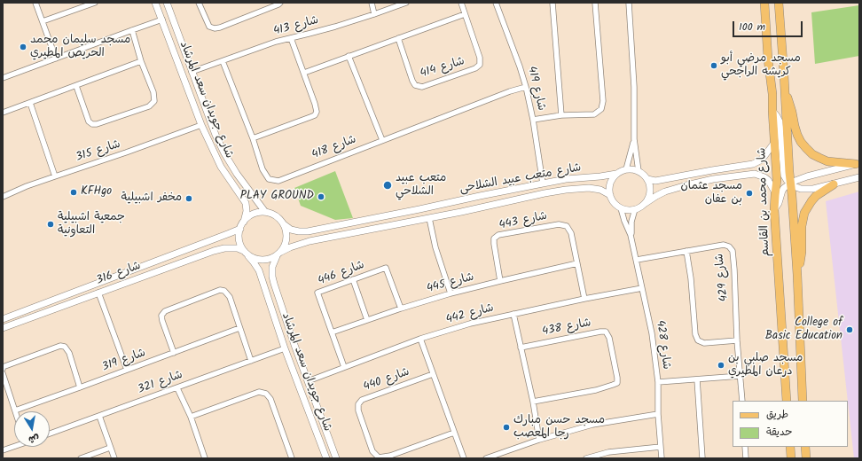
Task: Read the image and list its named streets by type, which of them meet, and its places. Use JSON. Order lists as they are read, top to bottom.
{
  "streets": {
    "main road": ["شارع محمد بن القاسم"],
    "street": [
      "شارع 413",
      "شارع 414",
      "شارع 419",
      "شارع جويدان سعد المرشاد",
      "شارع 418",
      "شارع 315",
      "شارع متعب عبيد الشلاحى",
      "شارع 443",
      "شارع 316",
      "شارع 446",
      "شارع 429",
      "شارع 445",
      "شارع 442",
      "شارع 438",
      "شارع 428",
      "شارع 319",
      "شارع 440",
      "شارع 321"
    ]
  },
  "crossings": [
    ["شارع 413", "شارع جويدان سعد المرشاد"],
    ["شارع 413", "شارع 418"],
    ["شارع 419", "شارع 418"],
    ["شارع 419", "شارع متعب عبيد الشلاحى"],
    ["شارع جويدان سعد المرشاد", "شارع 315"],
    ["شارع جويدان سعد المرشاد", "شارع متعب عبيد الشلاحى"],
    ["شارع جويدان سعد المرشاد", "شارع 316"],
    ["شارع جويدان سعد المرشاد", "شارع 442"],
    ["شارع جويدان سعد المرشاد", "شارع 321"],
    ["شارع متعب عبيد الشلاحى", "شارع 316"],
    ["شارع متعب عبيد الشلاحى", "شارع 428"],
    ["شارع 443", "شارع 445"],
    ["شارع 443", "شارع 442"],
    ["شارع 446", "شارع 445"],
    ["شارع 446", "شارع 442"],
    ["شارع 429", "شارع 428"],
    ["شارع 442", "شارع 428"]
  ],
  "places": [
    "مسجد سليمان محمد الحريص المطيري",
    "مسجد مرضي أبو كريشه الراجحي",
    "متعب عبيد الشلاحي",
    "KFHgo",
    "مسجد عثمان بن عفان",
    "PLAY GROUND",
    "مخفر اشبيلية",
    "جمعية اشبيلية التعاونية",
    "College of Basic Education",
    "مسجد صلبي بن درعان المطيري",
    "مسجد حسن مبارك رجا المعصب"
  ],
  "legend": ["طريق", "حديقة"],
  "scale_bar": "100 m",
  "north": "bottom"
}
